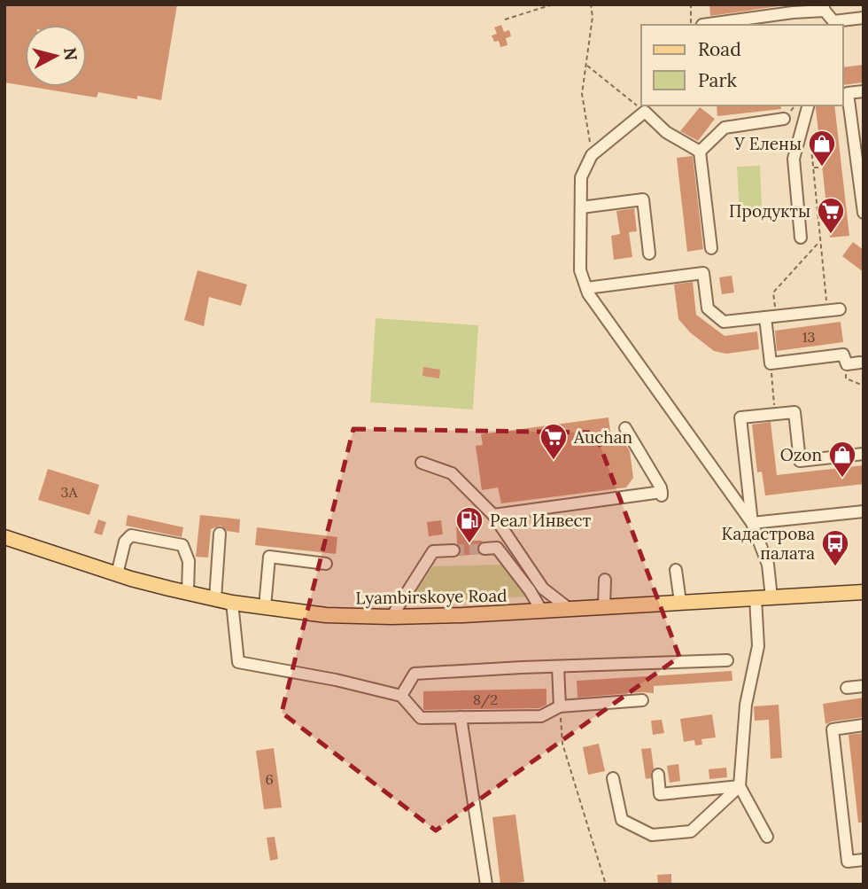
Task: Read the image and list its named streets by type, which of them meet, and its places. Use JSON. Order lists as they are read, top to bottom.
{
  "streets": {
    "main road": ["Lyambirskoye Road"]
  },
  "places": {
    "shop": ["У Елены", "Ozon"],
    "supermarket": ["Продукты", "Auchan"],
    "fuel station": ["Реал Инвест"],
    "bus stop": ["Кадастрова палата"]
  },
  "house_numbers": [
    "13",
    "3А",
    "8/2",
    "6"
  ],
  "legend": ["Road", "Park"],
  "north": "right"
}
